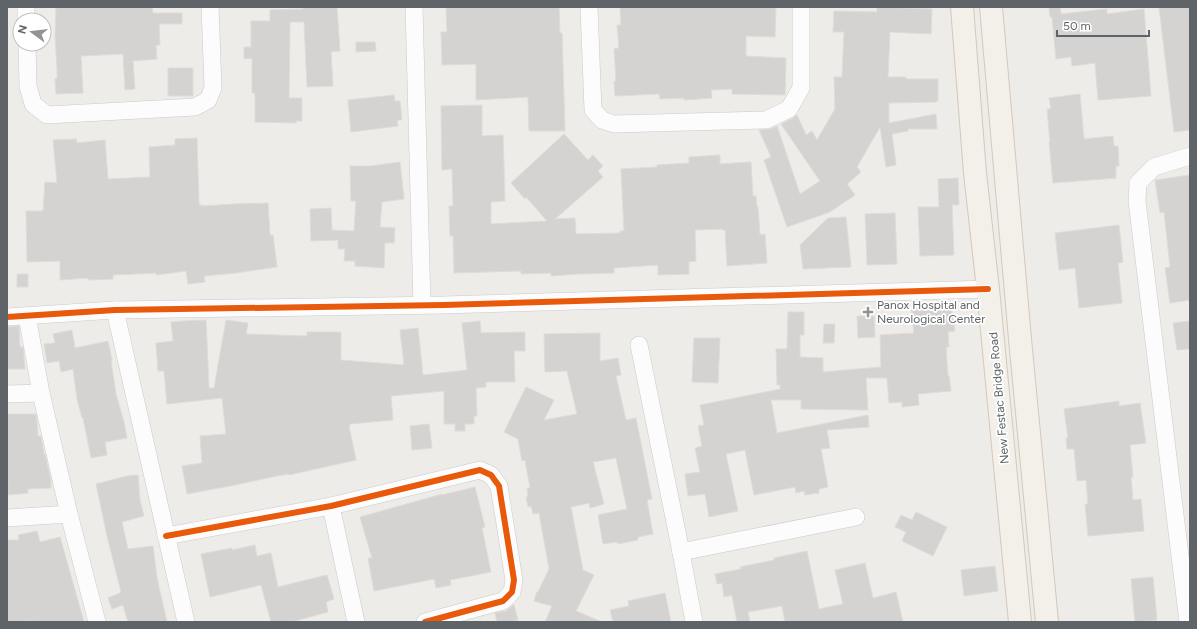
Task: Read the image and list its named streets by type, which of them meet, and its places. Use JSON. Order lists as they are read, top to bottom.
{
  "streets": {
    "main road": ["New Festac Bridge Road"]
  },
  "places": {
    "health": ["Panox Hospital and Neurological Center"]
  },
  "scale_bar": "50 m",
  "north": "left"
}
